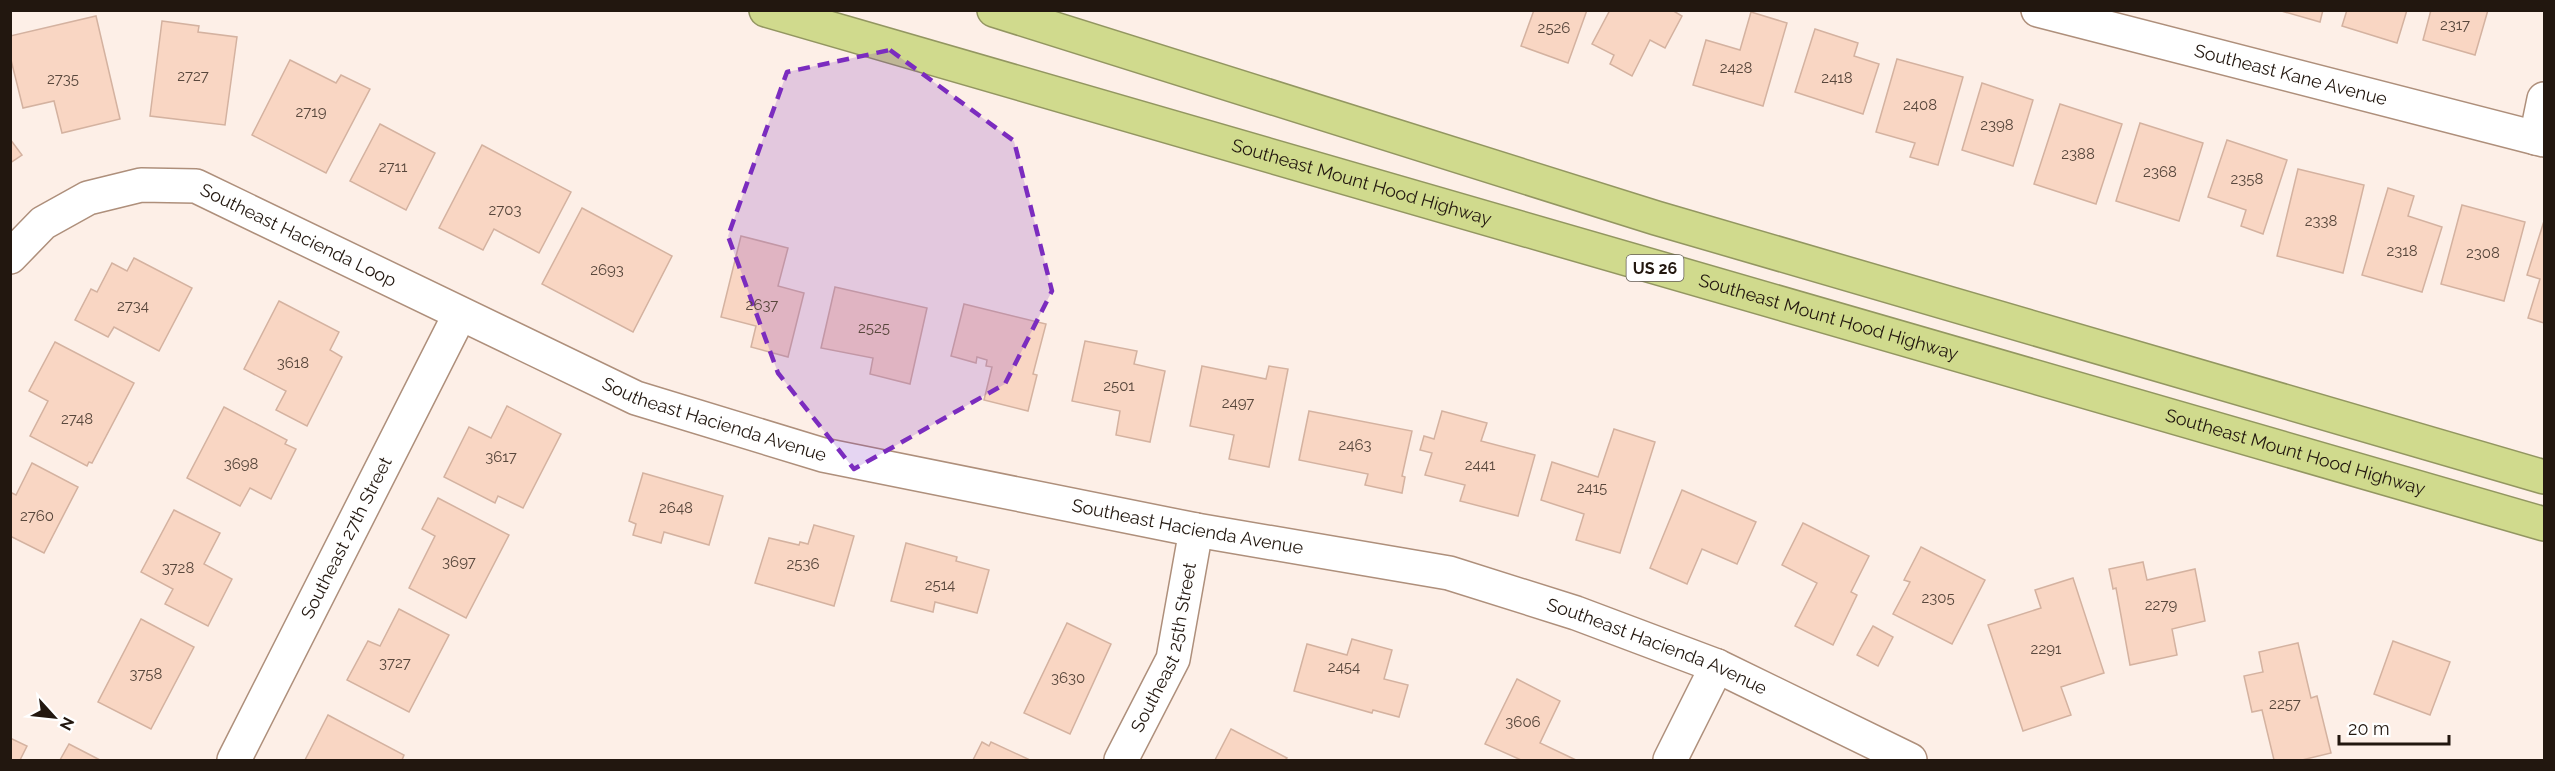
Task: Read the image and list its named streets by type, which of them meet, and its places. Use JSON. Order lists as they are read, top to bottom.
{
  "streets": {
    "highway": ["Southeast Mount Hood Highway", "US 26"],
    "street": [
      "Southeast Kane Avenue",
      "Southeast Hacienda Loop",
      "Southeast Hacienda Avenue",
      "Southeast 27th Street",
      "Southeast 25th Street"
    ]
  },
  "crossings": [
    ["Southeast Hacienda Loop", "Southeast Hacienda Avenue"],
    ["Southeast Hacienda Loop", "Southeast 27th Street"],
    ["Southeast Hacienda Avenue", "Southeast 27th Street"],
    ["Southeast Hacienda Avenue", "Southeast 25th Street"]
  ],
  "house_numbers": [
    "2317",
    "2526",
    "2428",
    "2727",
    "2418",
    "2735",
    "2408",
    "2719",
    "2398",
    "2388",
    "2711",
    "2368",
    "2358",
    "2703",
    "2338",
    "2318",
    "2308",
    "2693",
    "2637",
    "2734",
    "2525",
    "3618",
    "2501",
    "2497",
    "2748",
    "2463",
    "3617",
    "3698",
    "2441",
    "2415",
    "2648",
    "2760",
    "3697",
    "2536",
    "3728",
    "2514",
    "2305",
    "2279",
    "2291",
    "3727",
    "2454",
    "3758",
    "3630",
    "2257",
    "3606"
  ],
  "scale_bar": "20 m",
  "north": "bottom right"
}
